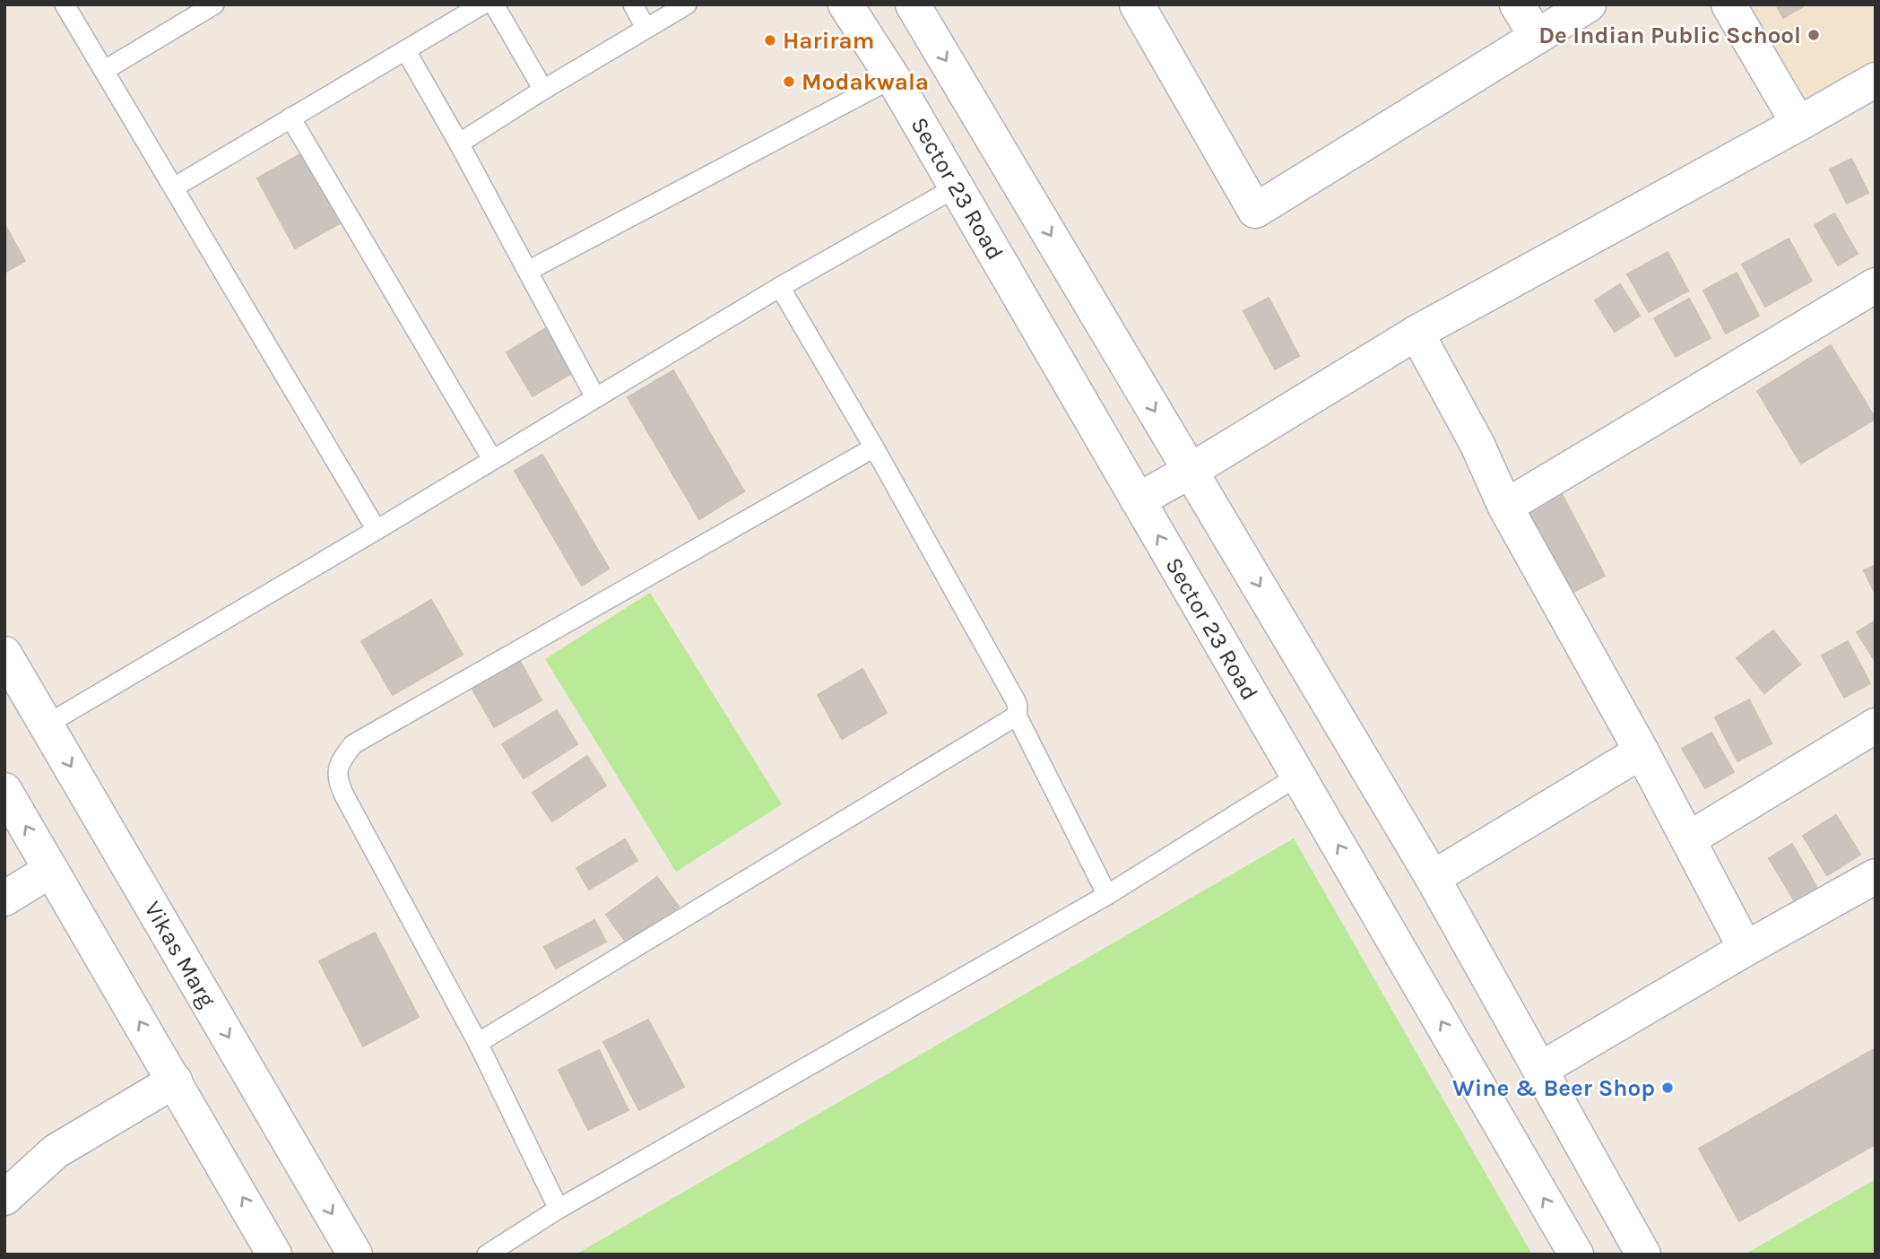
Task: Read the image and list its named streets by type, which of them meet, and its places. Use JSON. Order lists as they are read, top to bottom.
{
  "streets": {
    "street": ["Sector 23 Road", "Vikas Marg"]
  },
  "places": [
    "De Indian Public School",
    "Hariram",
    "Modakwala",
    "Wine & Beer Shop"
  ]
}
